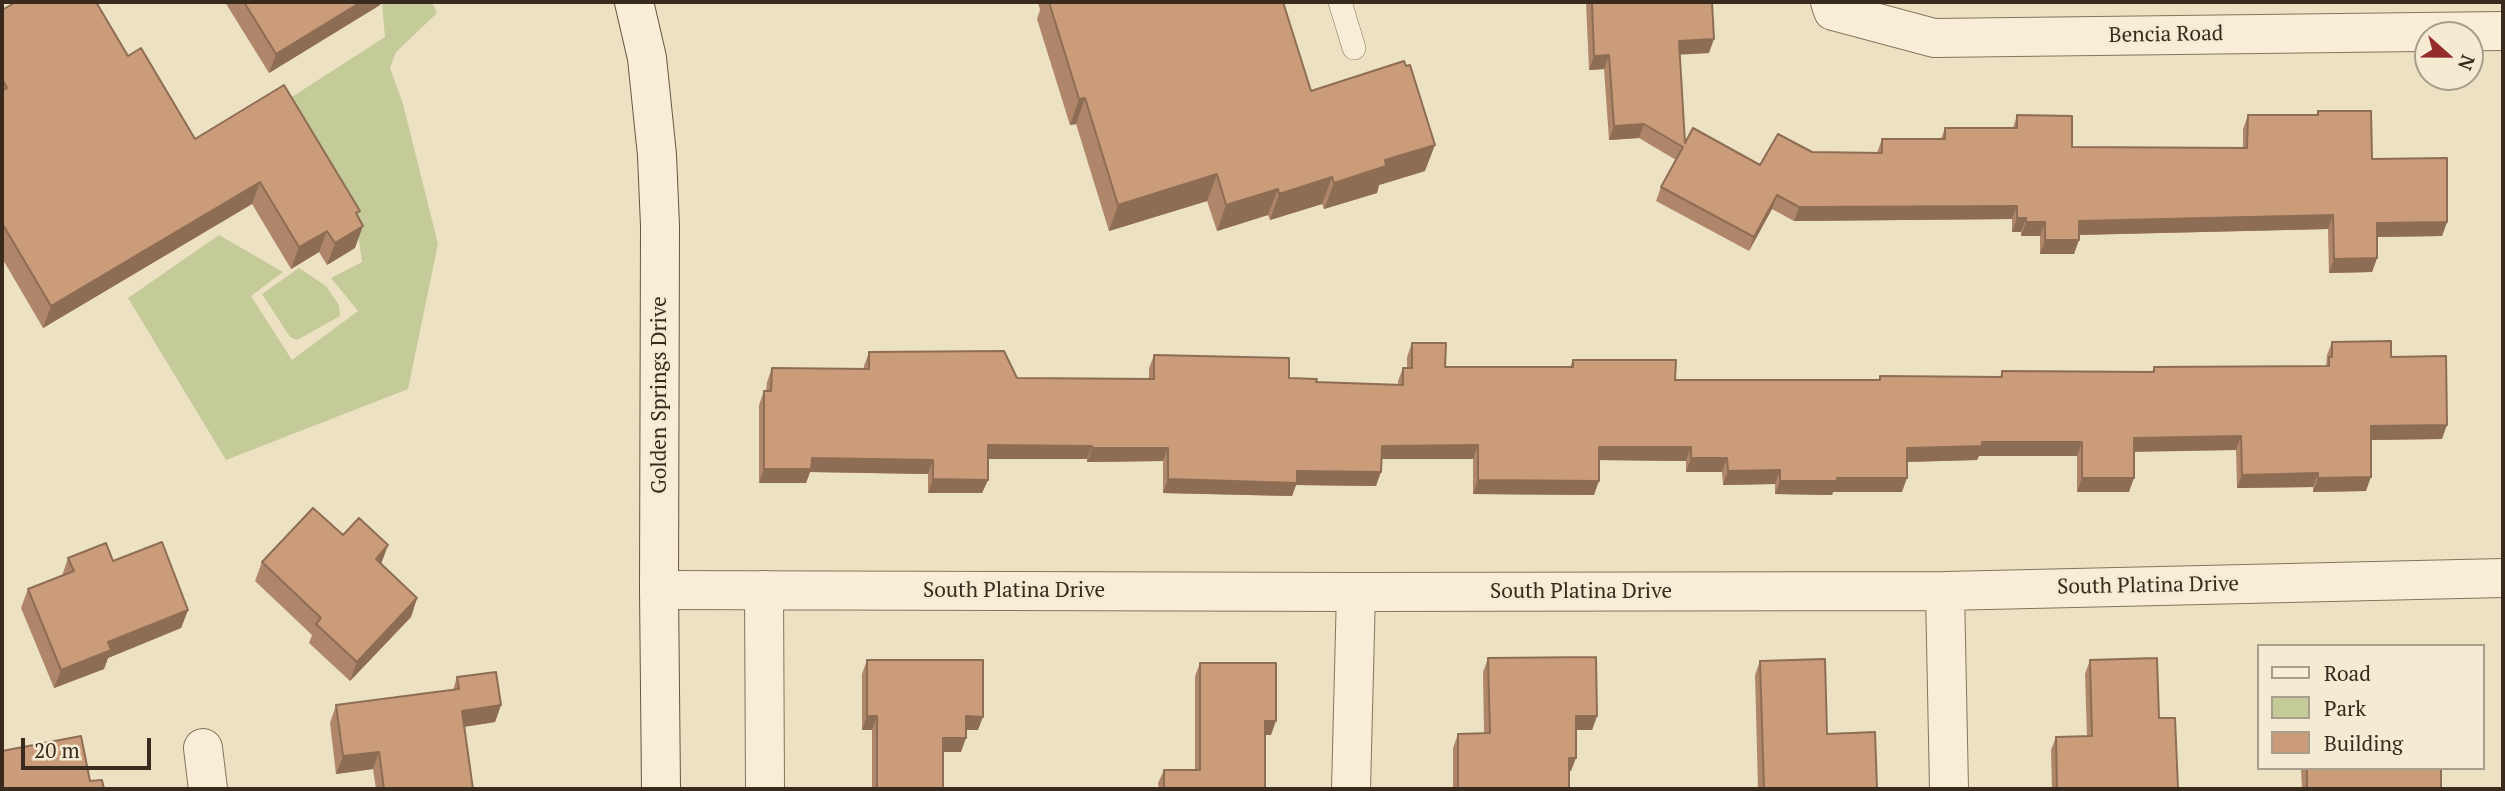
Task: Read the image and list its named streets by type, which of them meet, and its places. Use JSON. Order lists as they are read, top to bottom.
{
  "streets": {
    "street": ["Bencia Road", "Golden Springs Drive", "South Platina Drive"]
  },
  "crossings": [
    ["Golden Springs Drive", "South Platina Drive"]
  ],
  "legend": ["Road", "Park", "Building"],
  "scale_bar": "20 m",
  "north": "right"
}
